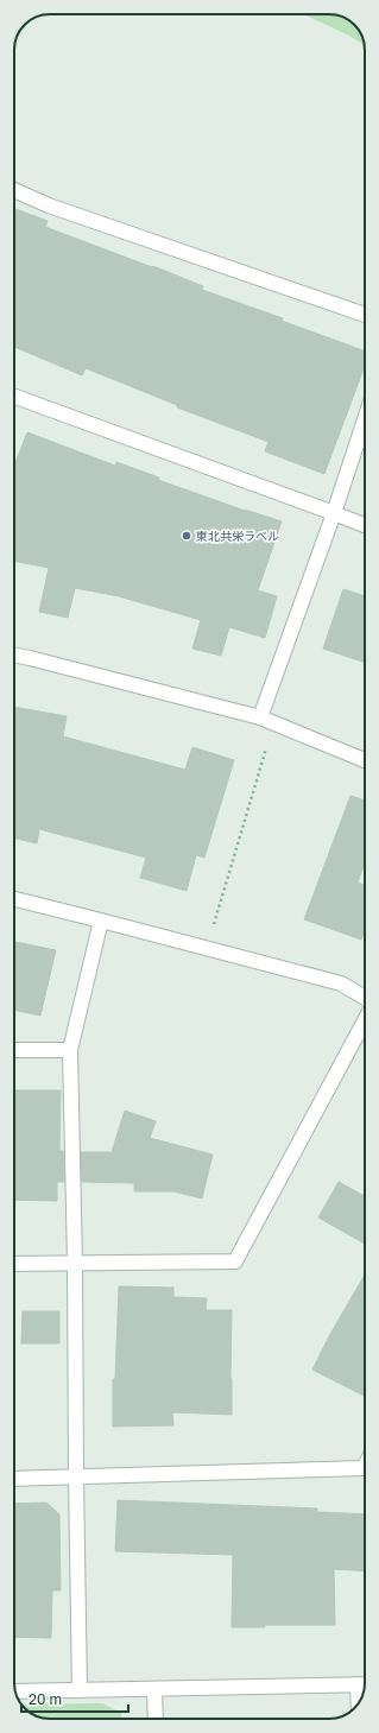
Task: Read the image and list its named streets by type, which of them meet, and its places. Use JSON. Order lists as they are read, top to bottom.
{
  "places": ["東北共栄ラベル"],
  "scale_bar": "20 m"
}
